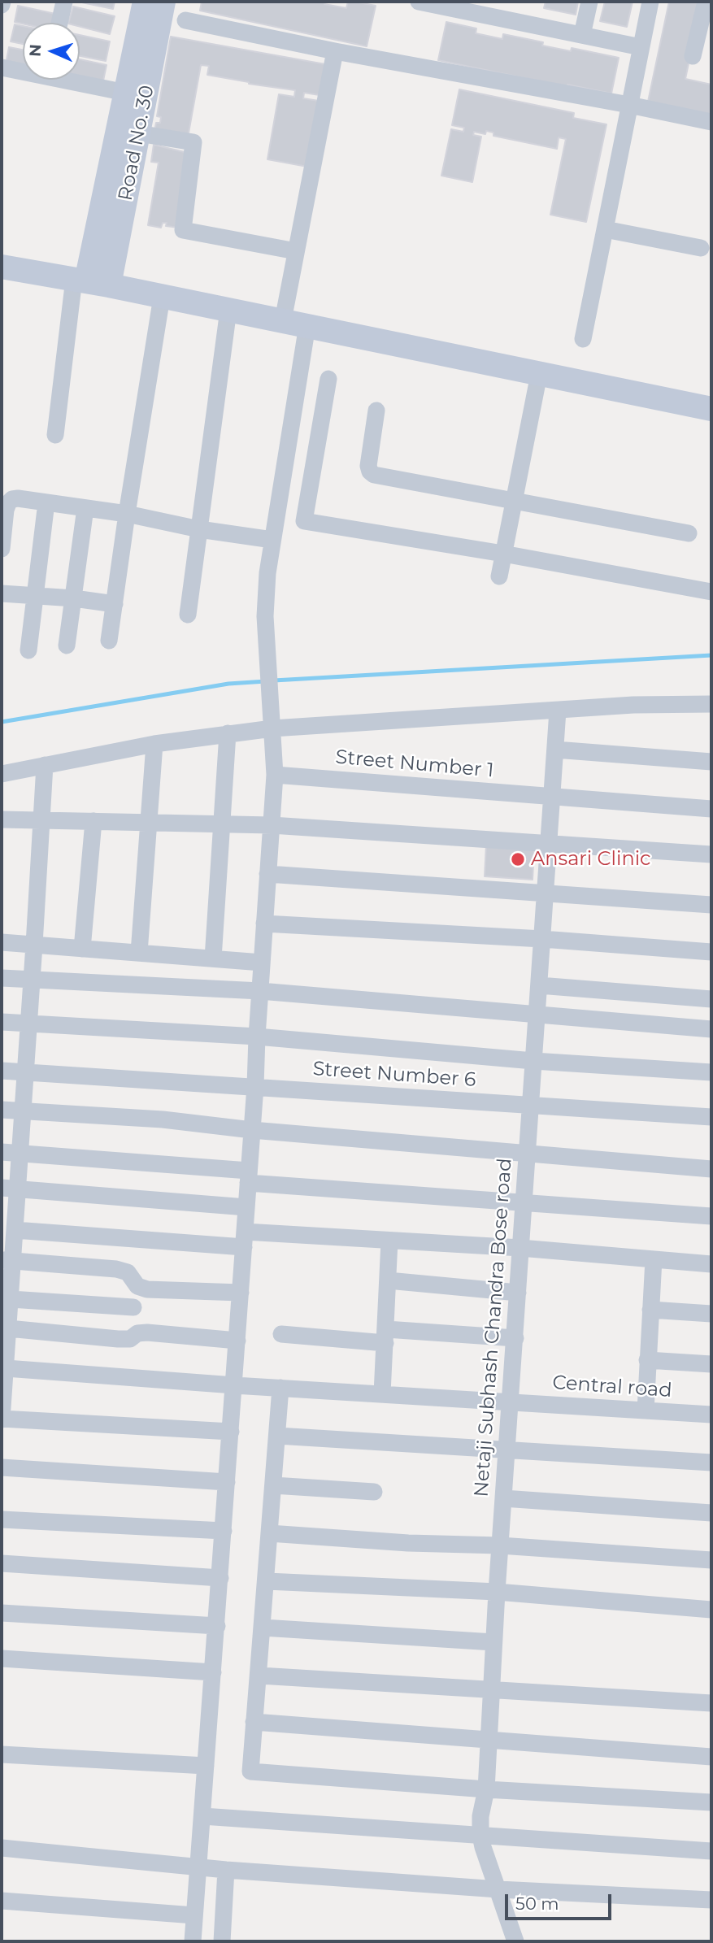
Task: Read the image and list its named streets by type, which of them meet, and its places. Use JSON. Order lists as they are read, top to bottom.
{
  "streets": {
    "street": [
      "Road No. 30",
      "Street Number 1",
      "Street Number 6",
      "Netaji Subhash Chandra Bose road",
      "Central road"
    ]
  },
  "crossings": [
    ["Street Number 1", "Netaji Subhash Chandra Bose road"],
    ["Street Number 6", "Netaji Subhash Chandra Bose road"],
    ["Netaji Subhash Chandra Bose road", "Central road"]
  ],
  "places": ["Ansari Clinic"],
  "scale_bar": "50 m",
  "north": "left"
}
